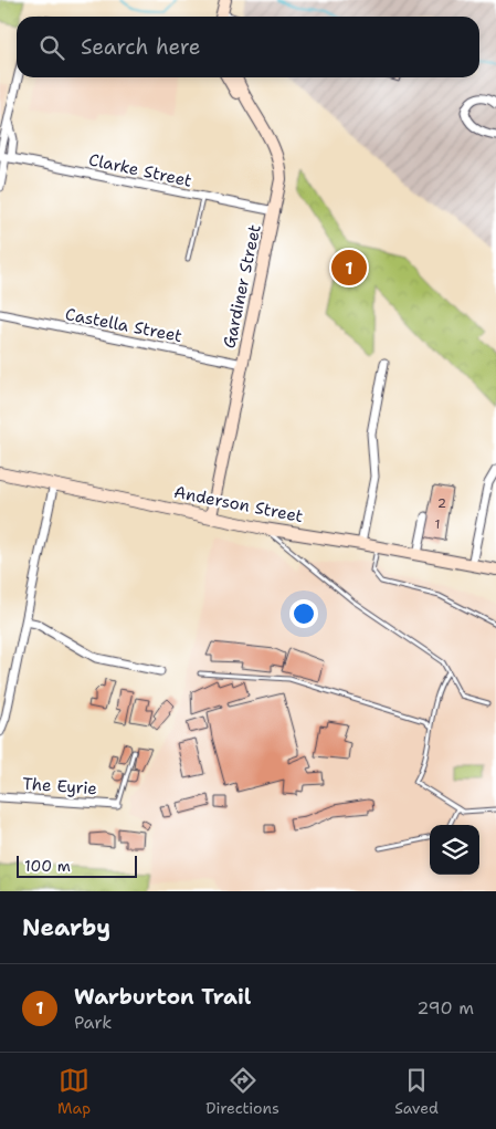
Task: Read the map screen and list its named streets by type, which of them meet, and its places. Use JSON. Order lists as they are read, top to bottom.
{
  "streets": {
    "main road": ["Gardiner Street", "Anderson Street"],
    "street": ["Clarke Street", "Castella Street", "The Eyrie"]
  },
  "crossings": [
    ["Clarke Street", "Gardiner Street"],
    ["Gardiner Street", "Castella Street"],
    ["Gardiner Street", "Anderson Street"]
  ],
  "house_numbers": ["2", "1"],
  "scale_bar": "100 m",
  "page": {
    "search": "Search here",
    "pins": "1",
    "scale": "100 m",
    "heading": "Nearby",
    "list": [
      {
        "mark": "1",
        "name": "Warburton Trail",
        "note": "Park",
        "value": "290 m"
      }
    ],
    "nav": ["Map", "Directions", "Saved"]
  }
}
